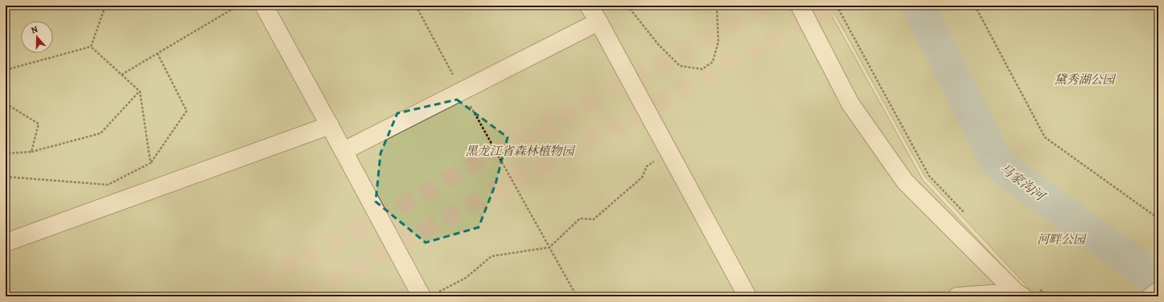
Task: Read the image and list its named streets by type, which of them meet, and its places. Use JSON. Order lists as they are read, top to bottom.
{
  "water": ["马家沟河"],
  "parks": ["黛秀湖公园", "黑龙江省森林植物园", "河畔公园"],
  "north": "top"
}
